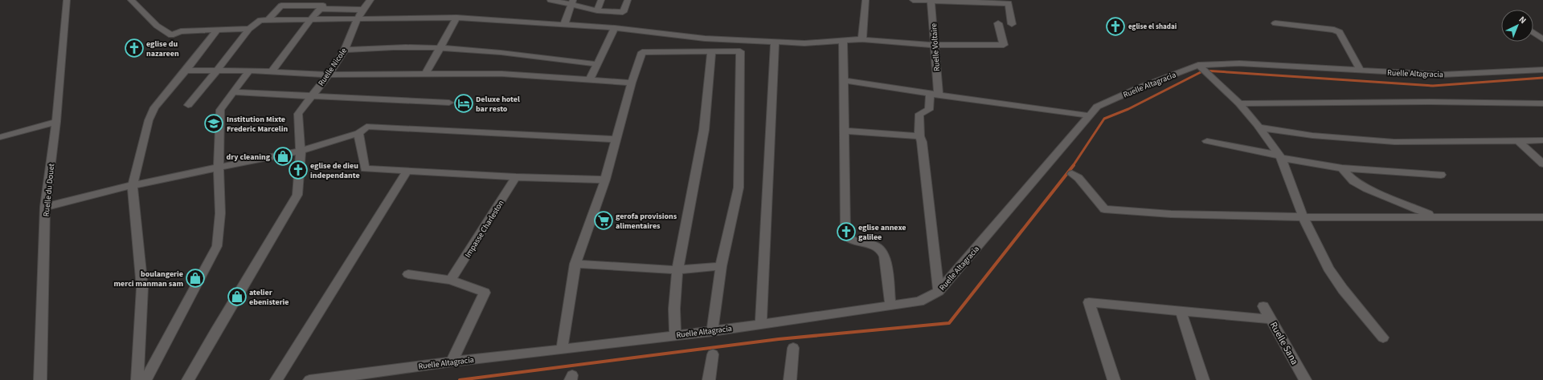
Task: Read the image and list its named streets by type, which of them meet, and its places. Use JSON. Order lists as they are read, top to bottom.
{
  "streets": {
    "street": [
      "Ruelle Voltaire",
      "Ruelle Nicole",
      "Ruelle Altagracia",
      "Ruelle du Douet",
      "Impasse Charleston",
      "Ruelle Sana"
    ]
  },
  "places": {
    "church": [
      "eglise el shadai",
      "eglise du nazareen",
      "eglise de dieu independante",
      "eglise annexe galilee"
    ],
    "hotel": ["Deluxe hotel bar resto"],
    "school or university": ["Institution Mixte Frederic Marcelin"],
    "shop": ["dry cleaning", "boulangerie merci manman sam", "atelier ebenisterie"],
    "supermarket": ["gerofa provisions alimentaires"]
  },
  "north": "top right"
}
